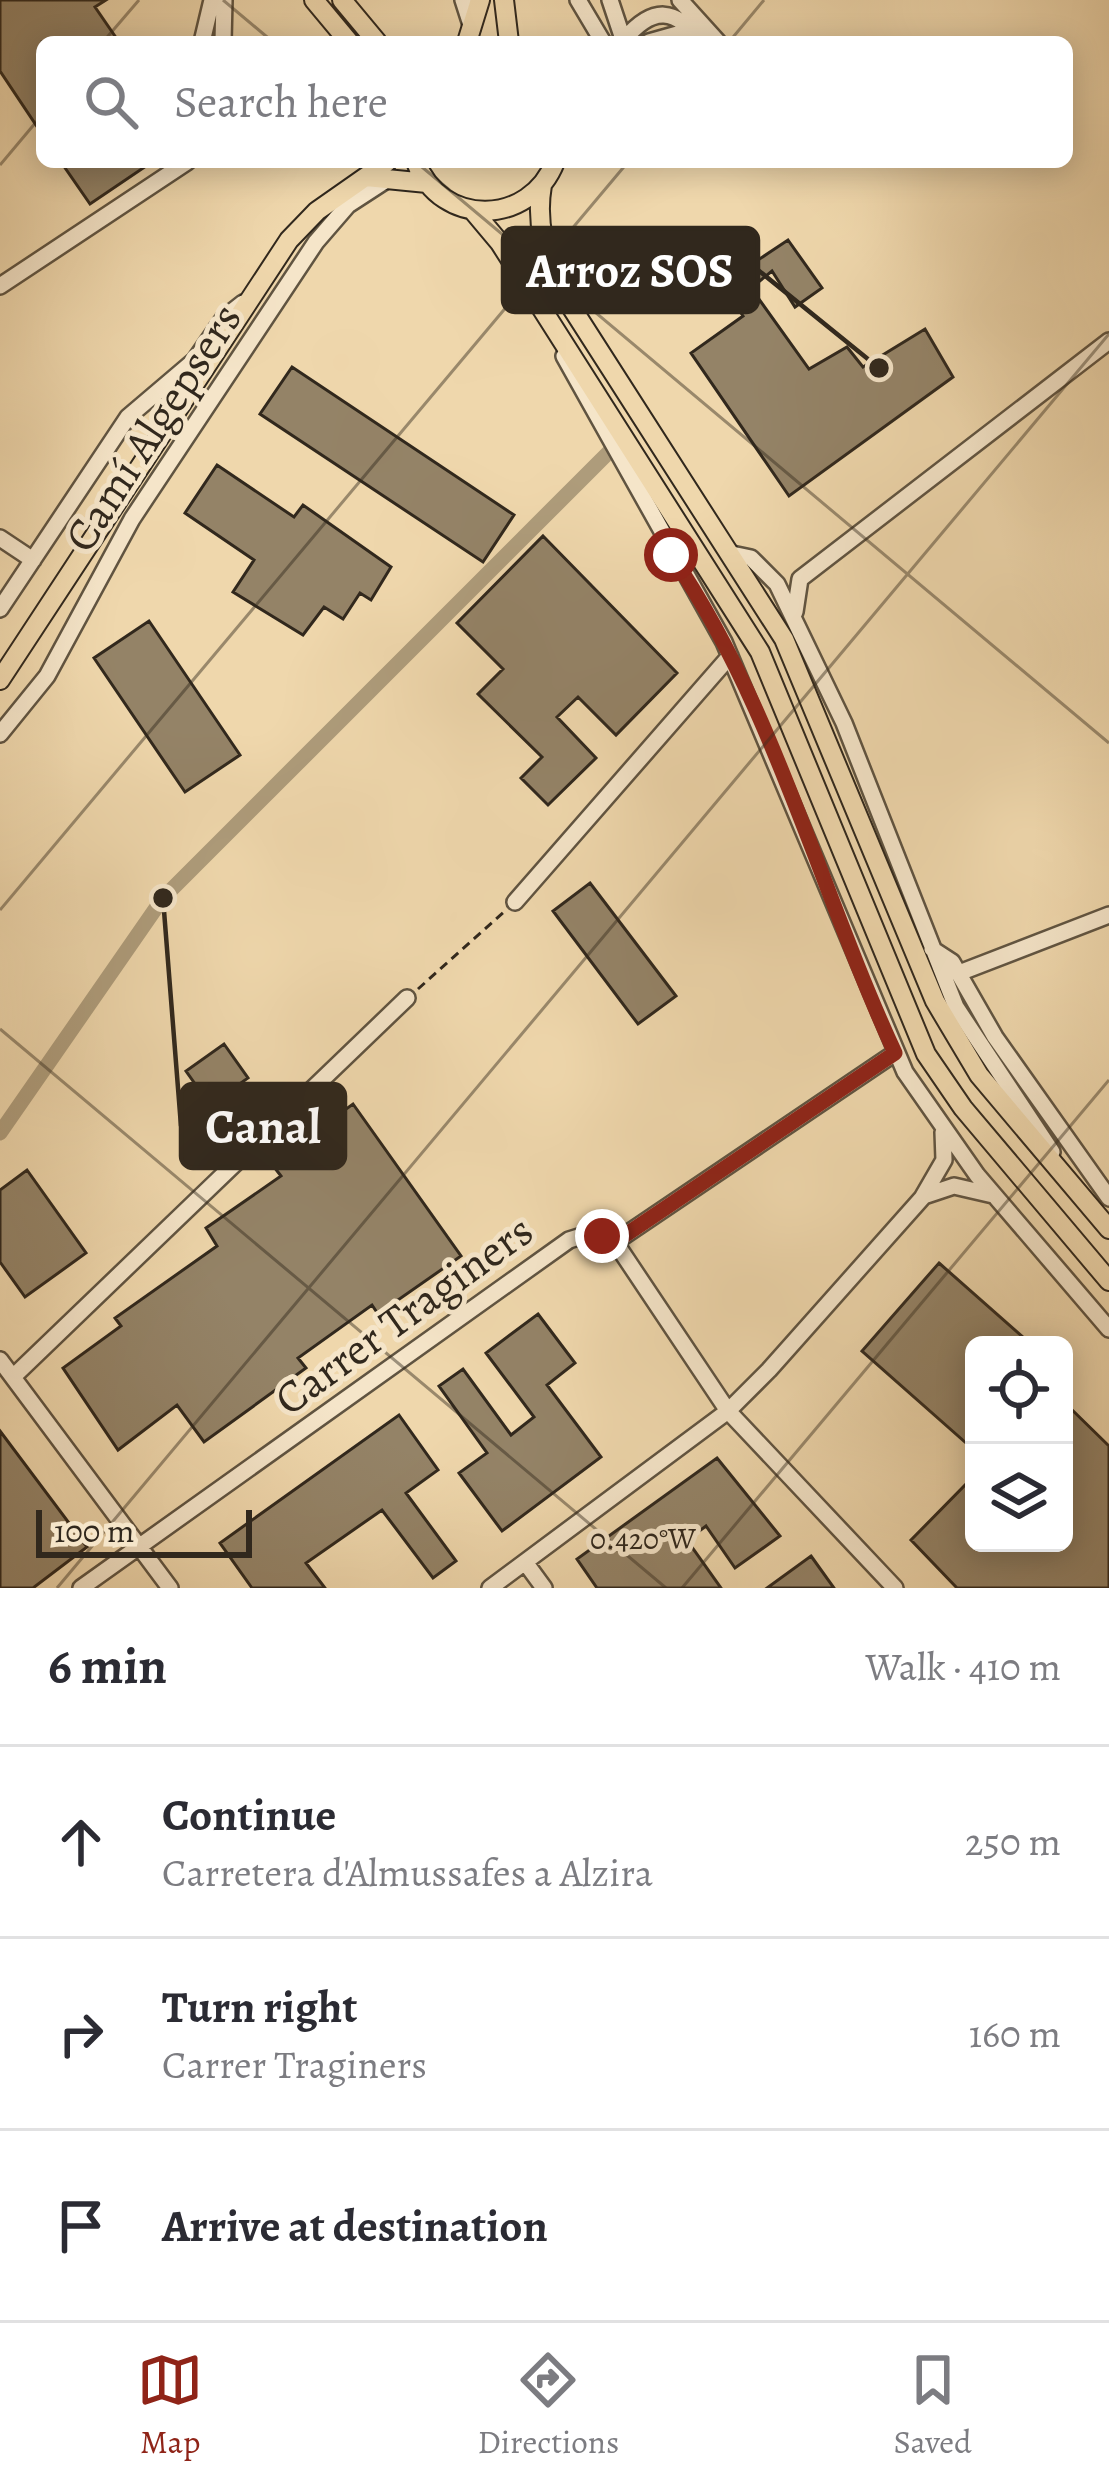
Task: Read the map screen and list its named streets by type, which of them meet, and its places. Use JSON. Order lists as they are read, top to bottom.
{
  "streets": {
    "street": ["Camí Algepsers", "Carrer Traginers"]
  },
  "places": ["Arroz SOS", "Canal"],
  "scale_bar": "100 m",
  "page": {
    "search": "Search here",
    "scale": "100 m",
    "heading": ["6 min", "Walk · 410 m"],
    "list": [
      ["Continue", "Carretera d'Almussafes a Alzira", "250 m"],
      ["Turn right", "Carrer Traginers", "160 m"],
      "Arrive at destination"
    ],
    "nav": ["Map", "Directions", "Saved"]
  },
  "coordinates": ["0.420°W"]
}
